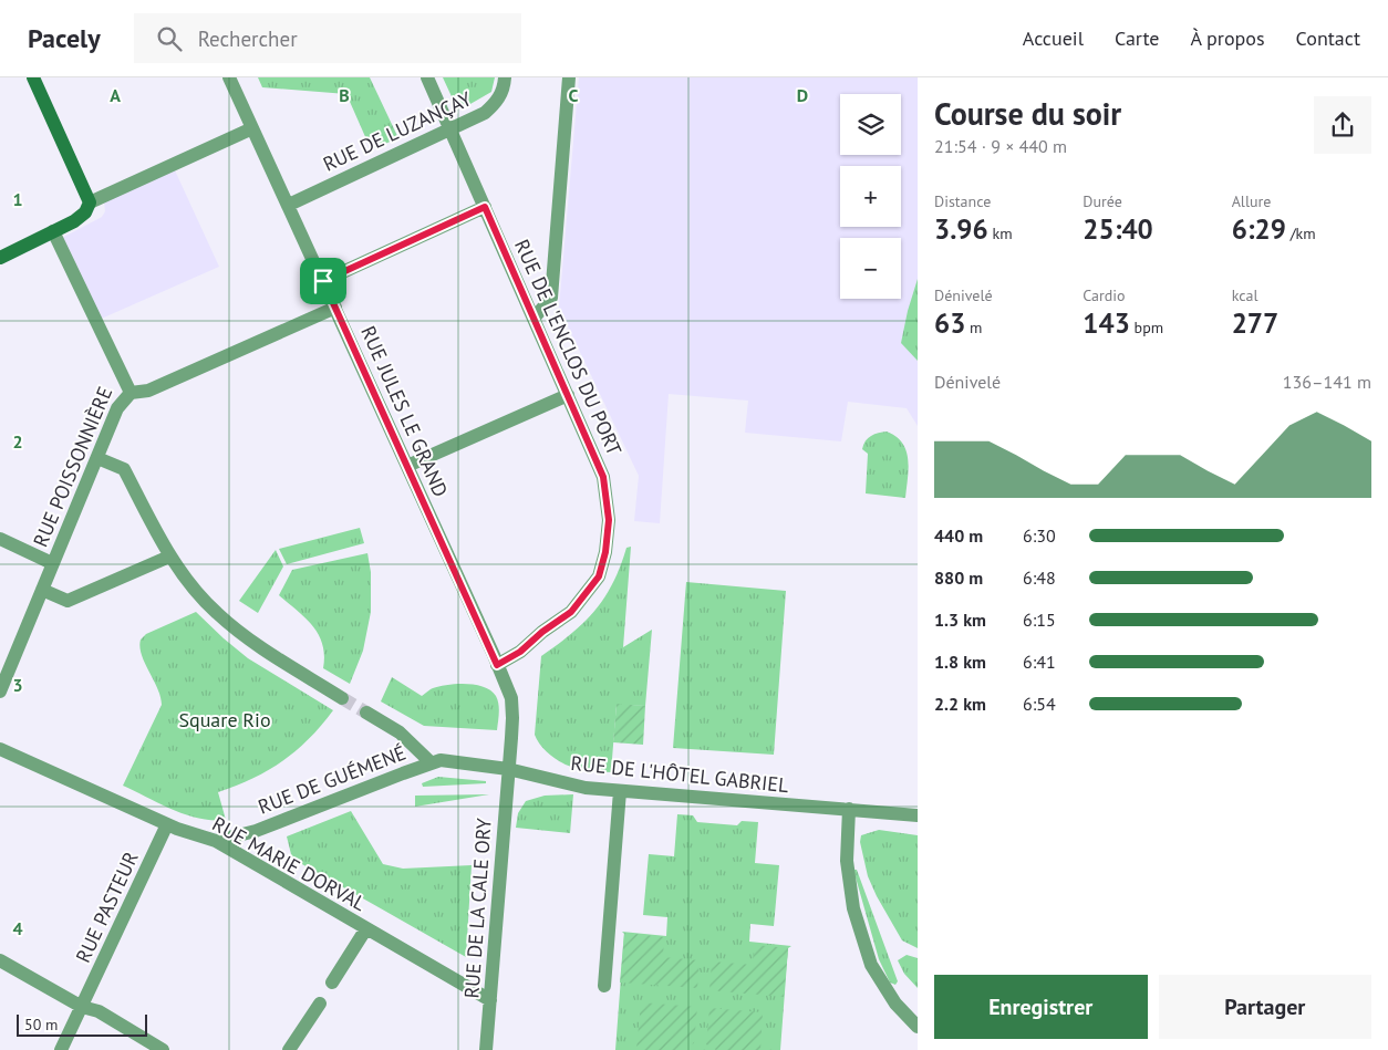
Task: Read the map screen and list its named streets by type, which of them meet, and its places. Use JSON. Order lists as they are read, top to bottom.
{
  "streets": {
    "street": [
      "RUE DE LUZANÇAY",
      "RUE DE L'ENCLOS DU PORT",
      "RUE JULES LE GRAND",
      "RUE POISSONNIÈRE",
      "RUE DE L'HÔTEL GABRIEL",
      "RUE DE GUÉMENÉ",
      "RUE MARIE DORVAL",
      "RUE PASTEUR",
      "RUE DE LA CALE ORY"
    ]
  },
  "crossings": [
    ["RUE DE LUZANÇAY", "RUE DE L'ENCLOS DU PORT"],
    ["RUE DE LUZANÇAY", "RUE JULES LE GRAND"],
    ["RUE DE L'ENCLOS DU PORT", "RUE JULES LE GRAND"],
    ["RUE JULES LE GRAND", "RUE DE L'HÔTEL GABRIEL"],
    ["RUE JULES LE GRAND", "RUE DE GUÉMENÉ"],
    ["RUE JULES LE GRAND", "RUE DE LA CALE ORY"],
    ["RUE DE L'HÔTEL GABRIEL", "RUE DE GUÉMENÉ"],
    ["RUE DE L'HÔTEL GABRIEL", "RUE DE LA CALE ORY"],
    ["RUE DE GUÉMENÉ", "RUE MARIE DORVAL"],
    ["RUE DE GUÉMENÉ", "RUE DE LA CALE ORY"],
    ["RUE MARIE DORVAL", "RUE PASTEUR"],
    ["RUE MARIE DORVAL", "RUE DE LA CALE ORY"]
  ],
  "parks": ["Square Rio"],
  "scale_bar": "50 m",
  "page": {
    "header": "Pacely",
    "search": "Rechercher",
    "nav": [
      "Accueil",
      "Carte",
      "À propos",
      "Contact"
    ],
    "heading": ["Course du soir", "21:54 · 9 × 440 m"],
    "map_buttons": ["+", "−"],
    "stats": [
      ["Distance", "3.96 km"],
      ["Durée", "25:40"],
      ["Allure", "6:29 /km"],
      ["Dénivelé", "63 m"],
      ["Cardio", "143 bpm"],
      ["kcal", "277"]
    ],
    "chart": ["Dénivelé", "136–141 m"],
    "list": [
      {
        "name": "440 m",
        "note": "6:30"
      },
      {
        "name": "880 m",
        "note": "6:48"
      },
      {
        "name": "1.3 km",
        "note": "6:15"
      },
      {
        "name": "1.8 km",
        "note": "6:41"
      },
      {
        "name": "2.2 km",
        "note": "6:54"
      }
    ],
    "buttons": ["Enregistrer", "Partager"],
    "scale": "50 m"
  },
  "grid": {
    "columns": [
      "A",
      "B",
      "C",
      "D"
    ],
    "rows": [
      "1",
      "2",
      "3",
      "4"
    ]
  }
}
